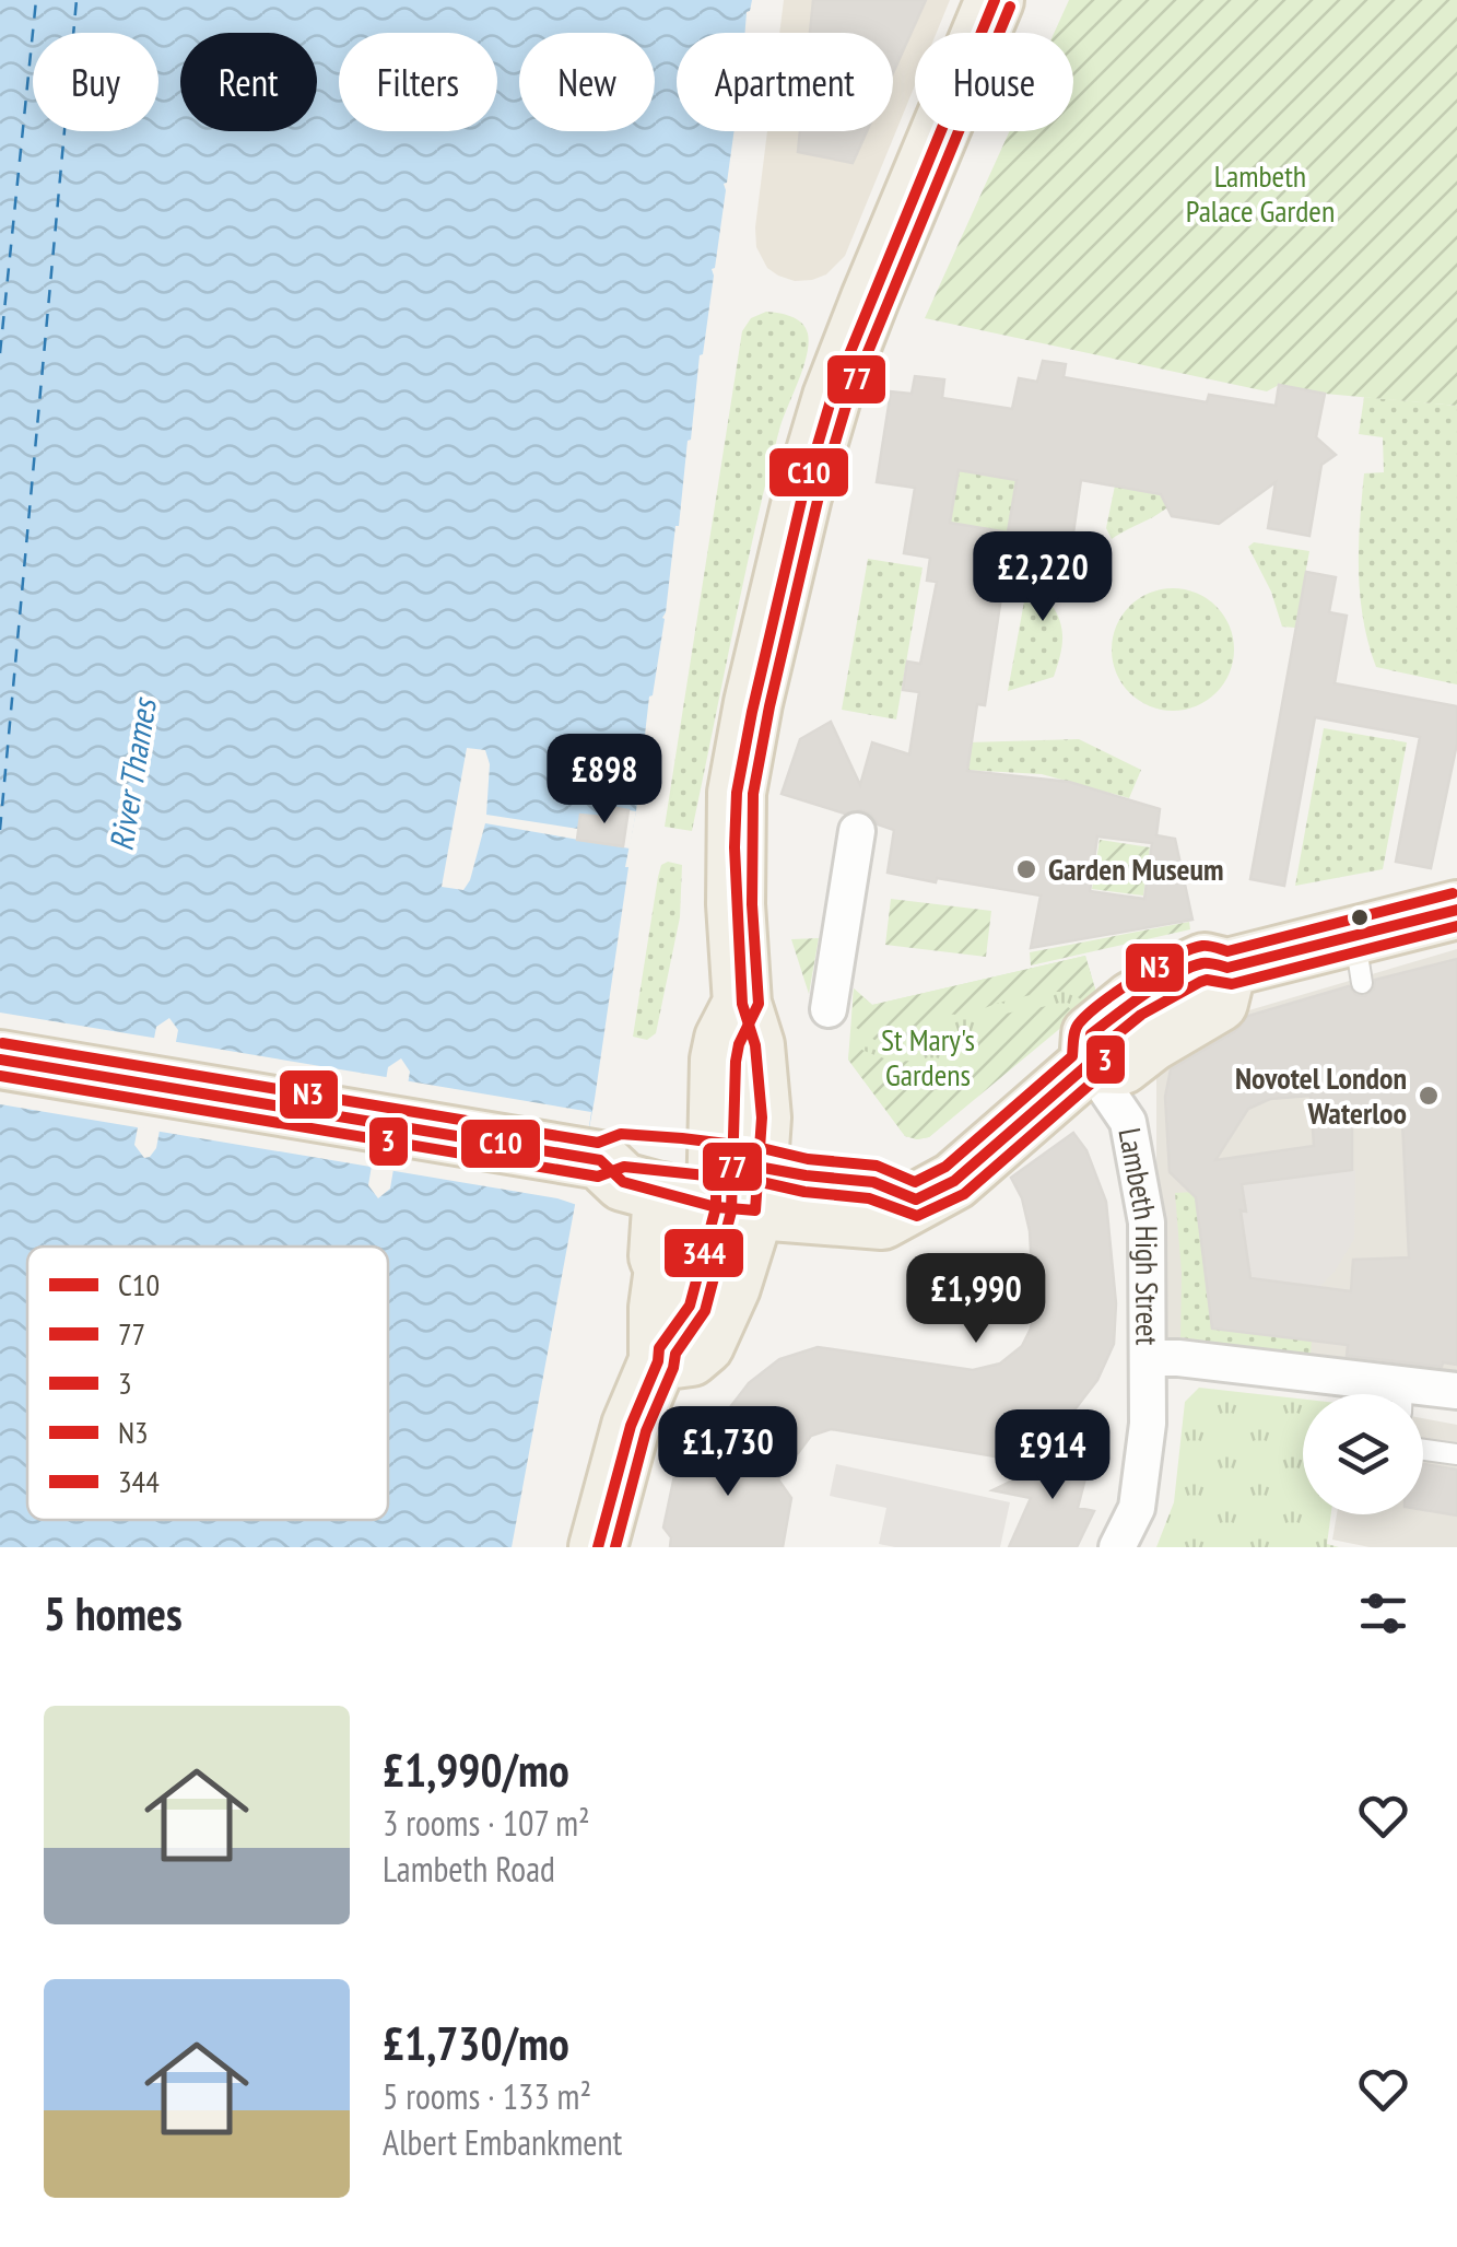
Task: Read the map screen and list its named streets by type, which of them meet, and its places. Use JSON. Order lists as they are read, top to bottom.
{
  "streets": {
    "street": ["Lambeth High Street"]
  },
  "water": ["River Thames"],
  "parks": ["Lambeth Palace Garden", "St Mary's Gardens"],
  "places": ["Garden Museum", "Novotel London Waterloo"],
  "lines": [
    "transit line C10",
    "transit line 77",
    "transit line N3",
    "transit line 344",
    "transit line 3"
  ],
  "legend": [
    "C10",
    "77",
    "3",
    "N3",
    "344"
  ],
  "page": {
    "chip": [
      "Buy",
      "Rent",
      "Filters",
      "New",
      "Apartment",
      "House"
    ],
    "price": [
      "£2,220",
      "£898",
      "£1,990",
      "£1,730",
      "£914"
    ],
    "heading": "5 homes",
    "list": [
      {
        "name": "£1,990/mo",
        "note": "3 rooms · 107 m² · Lambeth Road"
      },
      {
        "name": "£1,730/mo",
        "note": "5 rooms · 133 m² · Albert Embankment"
      }
    ]
  }
}
